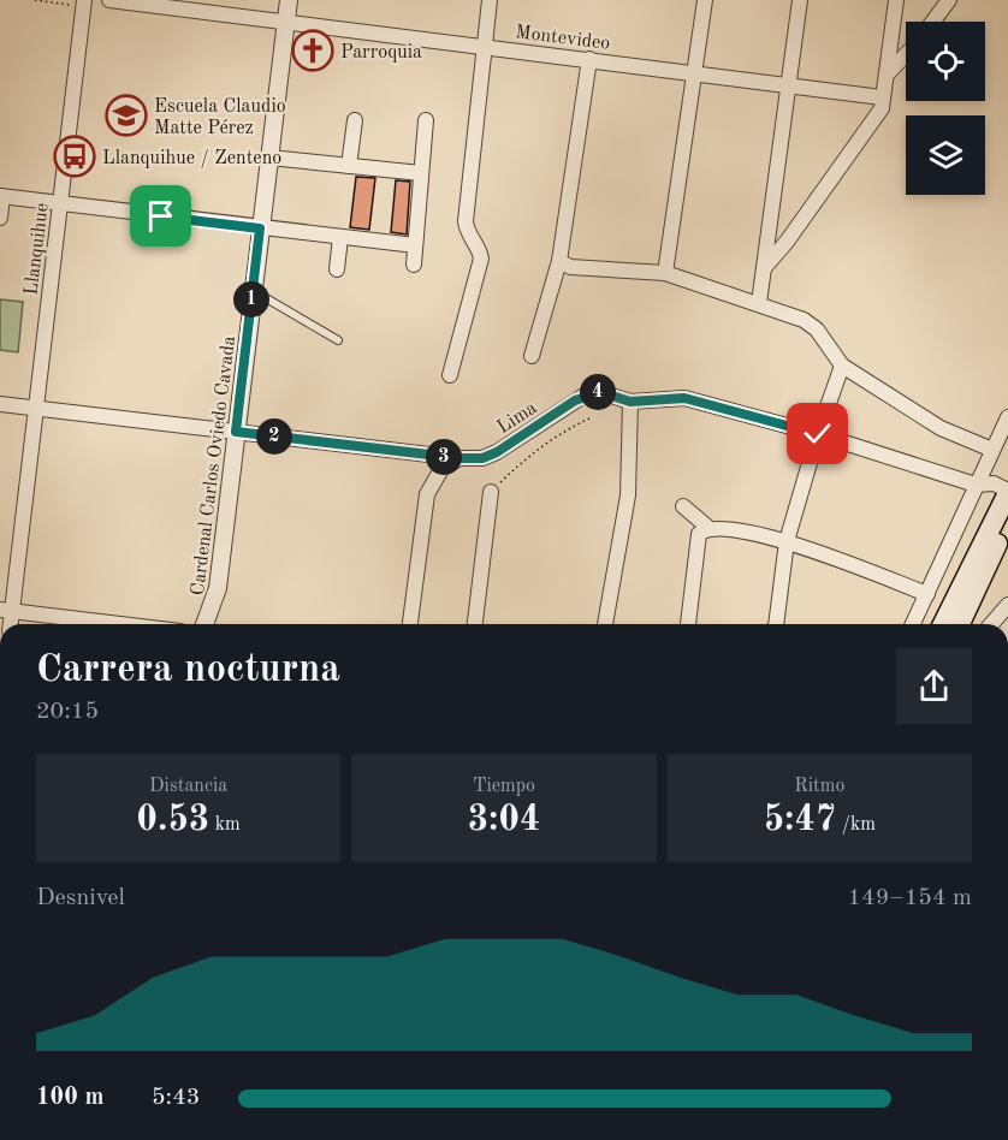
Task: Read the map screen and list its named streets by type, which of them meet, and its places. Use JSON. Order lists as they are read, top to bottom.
{
  "streets": {
    "street": [
      "Montevideo",
      "Llanquihue",
      "Lima",
      "Cardenal Carlos Oviedo Cavada"
    ]
  },
  "crossings": [
    ["Montevideo", "Cardenal Carlos Oviedo Cavada"],
    ["Llanquihue", "Lima"],
    ["Lima", "Cardenal Carlos Oviedo Cavada"]
  ],
  "places": {
    "church": ["Parroquia"],
    "school or university": ["Escuela Claudio Matte Pérez"],
    "bus stop": ["Llanquihue / Zenteno"]
  },
  "page": {
    "pins": [
      "1",
      "4",
      "2",
      "3"
    ],
    "heading": ["Carrera nocturna", "20:15"],
    "stats": [
      ["Distancia", "0.53 km"],
      ["Tiempo", "3:04"],
      ["Ritmo", "5:47 /km"]
    ],
    "chart": ["Desnivel", "149–154 m"],
    "list": [
      {
        "name": "100 m",
        "note": "5:43"
      }
    ]
  }
}
